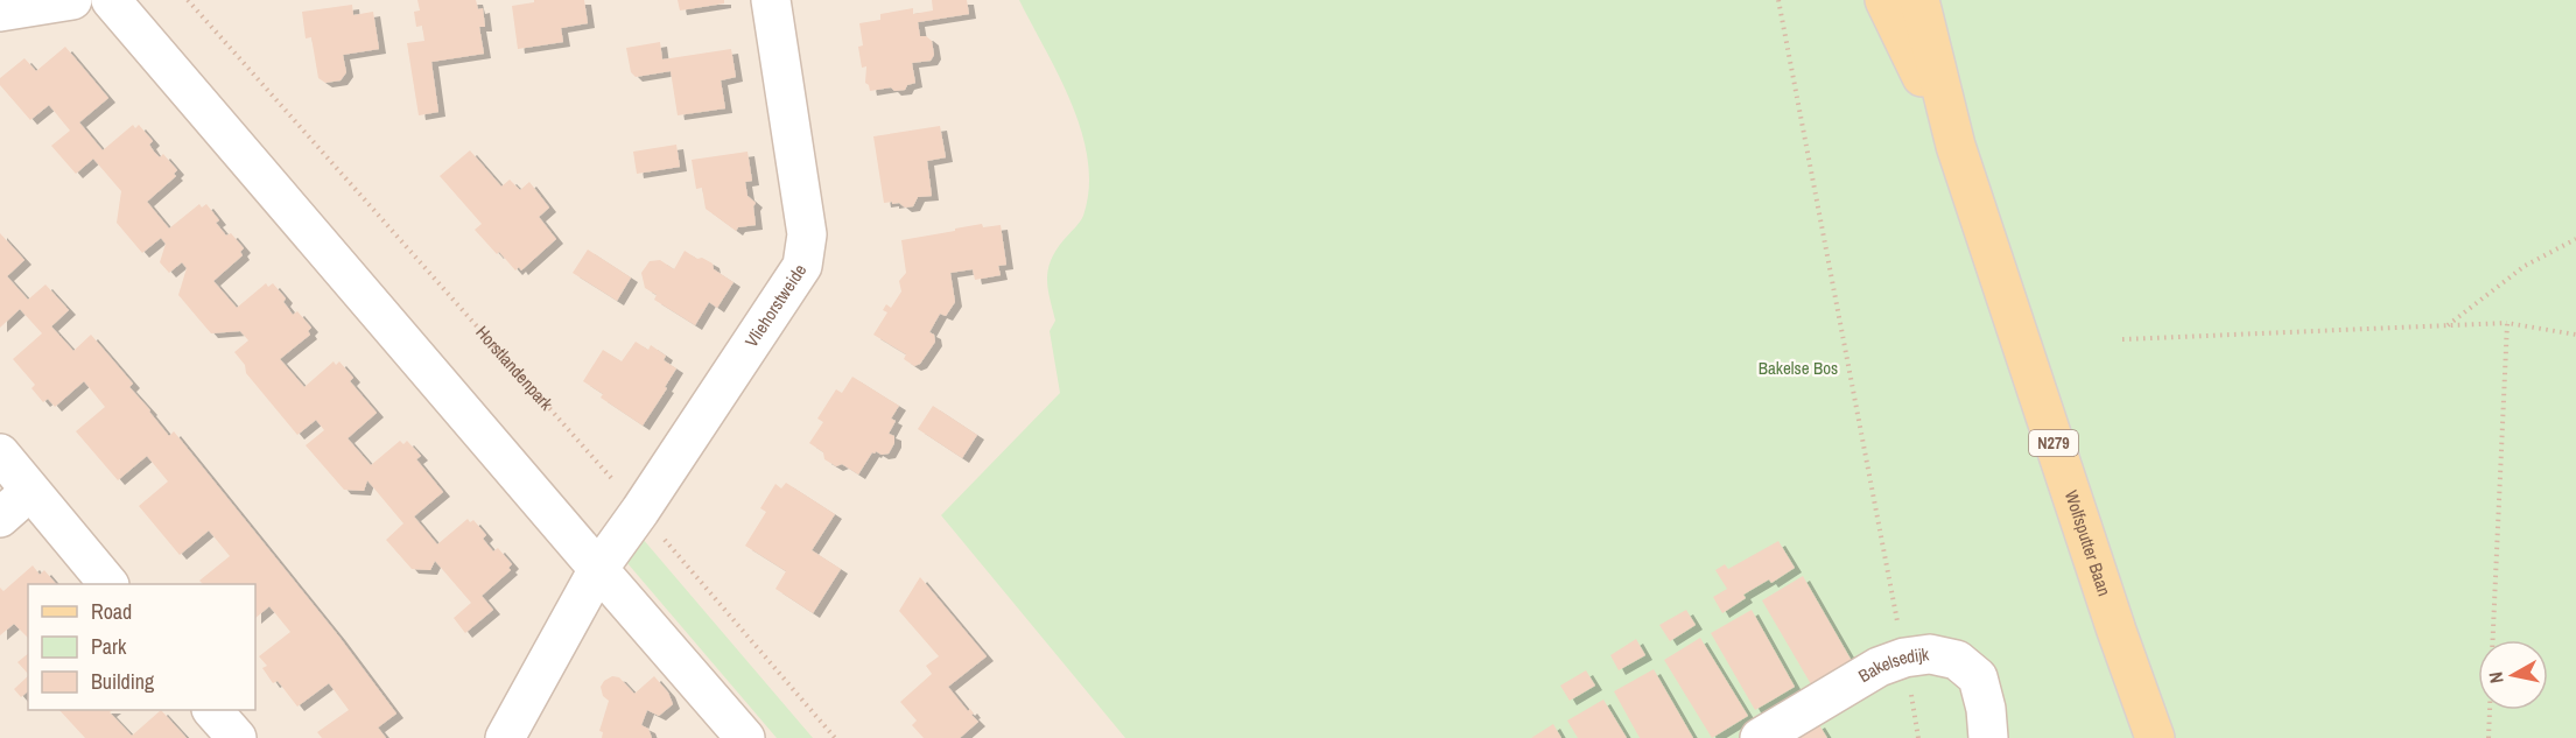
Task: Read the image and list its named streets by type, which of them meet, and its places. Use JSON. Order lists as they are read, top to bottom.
{
  "streets": {
    "main road": ["N279", "Wolfsputter Baan"],
    "street": ["Vliehorstweide", "Bakelsedijk"],
    "path": ["Horstlandenpark"]
  },
  "crossings": [
    ["Vliehorstweide", "Horstlandenpark"]
  ],
  "parks": ["Bakelse Bos"],
  "legend": ["Road", "Park", "Building"],
  "north": "left"
}
